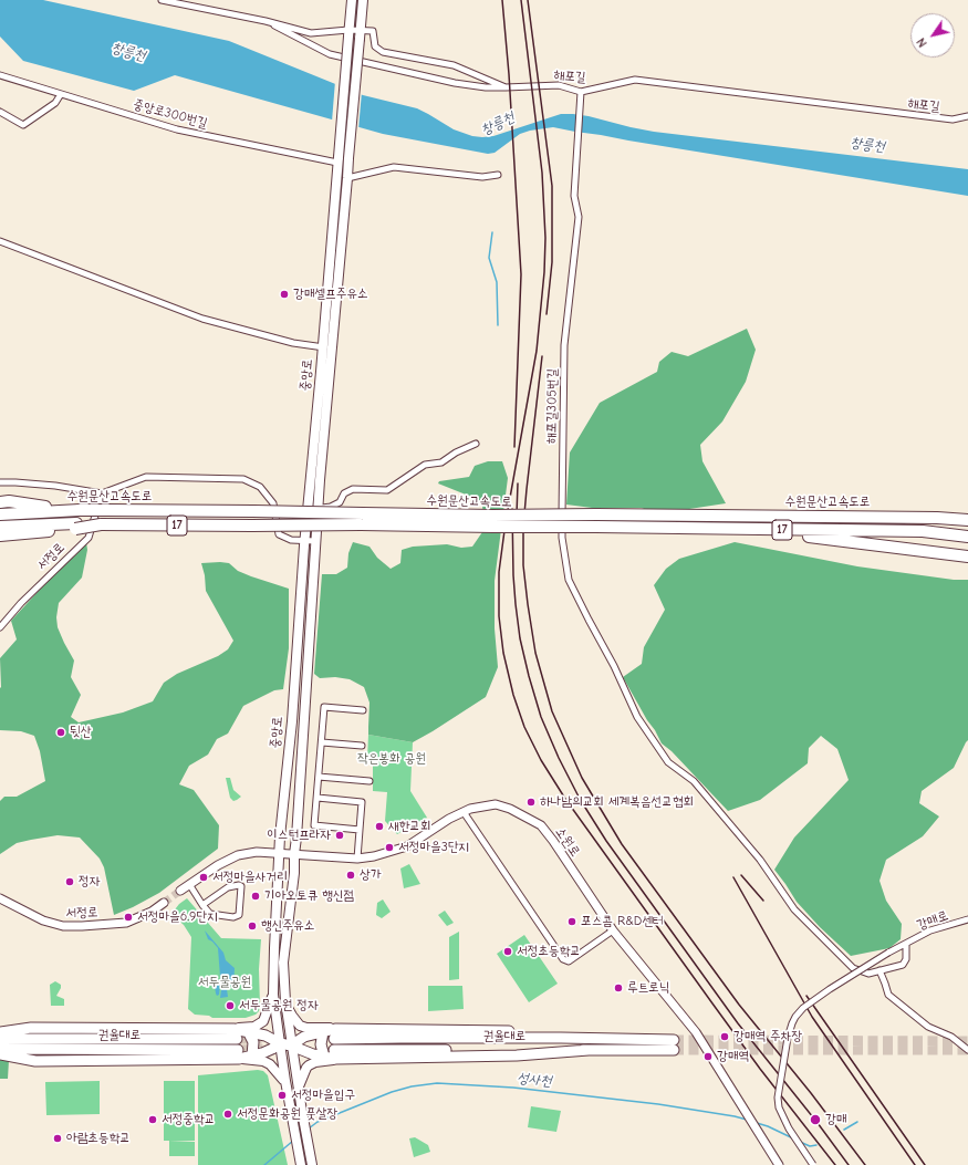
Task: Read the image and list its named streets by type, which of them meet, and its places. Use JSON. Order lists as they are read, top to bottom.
{
  "streets": {
    "highway": ["수원문산고속도로", "17", "권율대로"],
    "main road": ["중앙로", "서정로", "소원로"],
    "street": [
      "해포길",
      "중앙로300번길",
      "해포길305번길",
      "강매로"
    ]
  },
  "crossings": [
    ["해포길", "중앙로"],
    ["해포길", "해포길305번길"],
    ["중앙로300번길", "중앙로"],
    ["중앙로", "소원로"],
    ["해포길305번길", "강매로"]
  ],
  "water": ["창릉천", "성사천"],
  "parks": ["작은봉화 공원", "서두물공원"],
  "places": [
    "강매셀프주유소",
    "뒷산",
    "하나남의교회 세계복음선교협회",
    "새한교회",
    "이스턴프라자",
    "서정마을3단지",
    "상가",
    "서정마을사거리",
    "정자",
    "기아오토큐 행신점",
    "서정마을6.9단지",
    "포스콤 R&D센터",
    "행신주유소",
    "서정초등학교",
    "루트로닉",
    "서두물공원 정자",
    "강매역 주차장",
    "강매역",
    "서정마을입구",
    "서정문화공원 풋살장",
    "서정중학교",
    "강매",
    "아람초등학교"
  ],
  "north": "bottom left"
}
